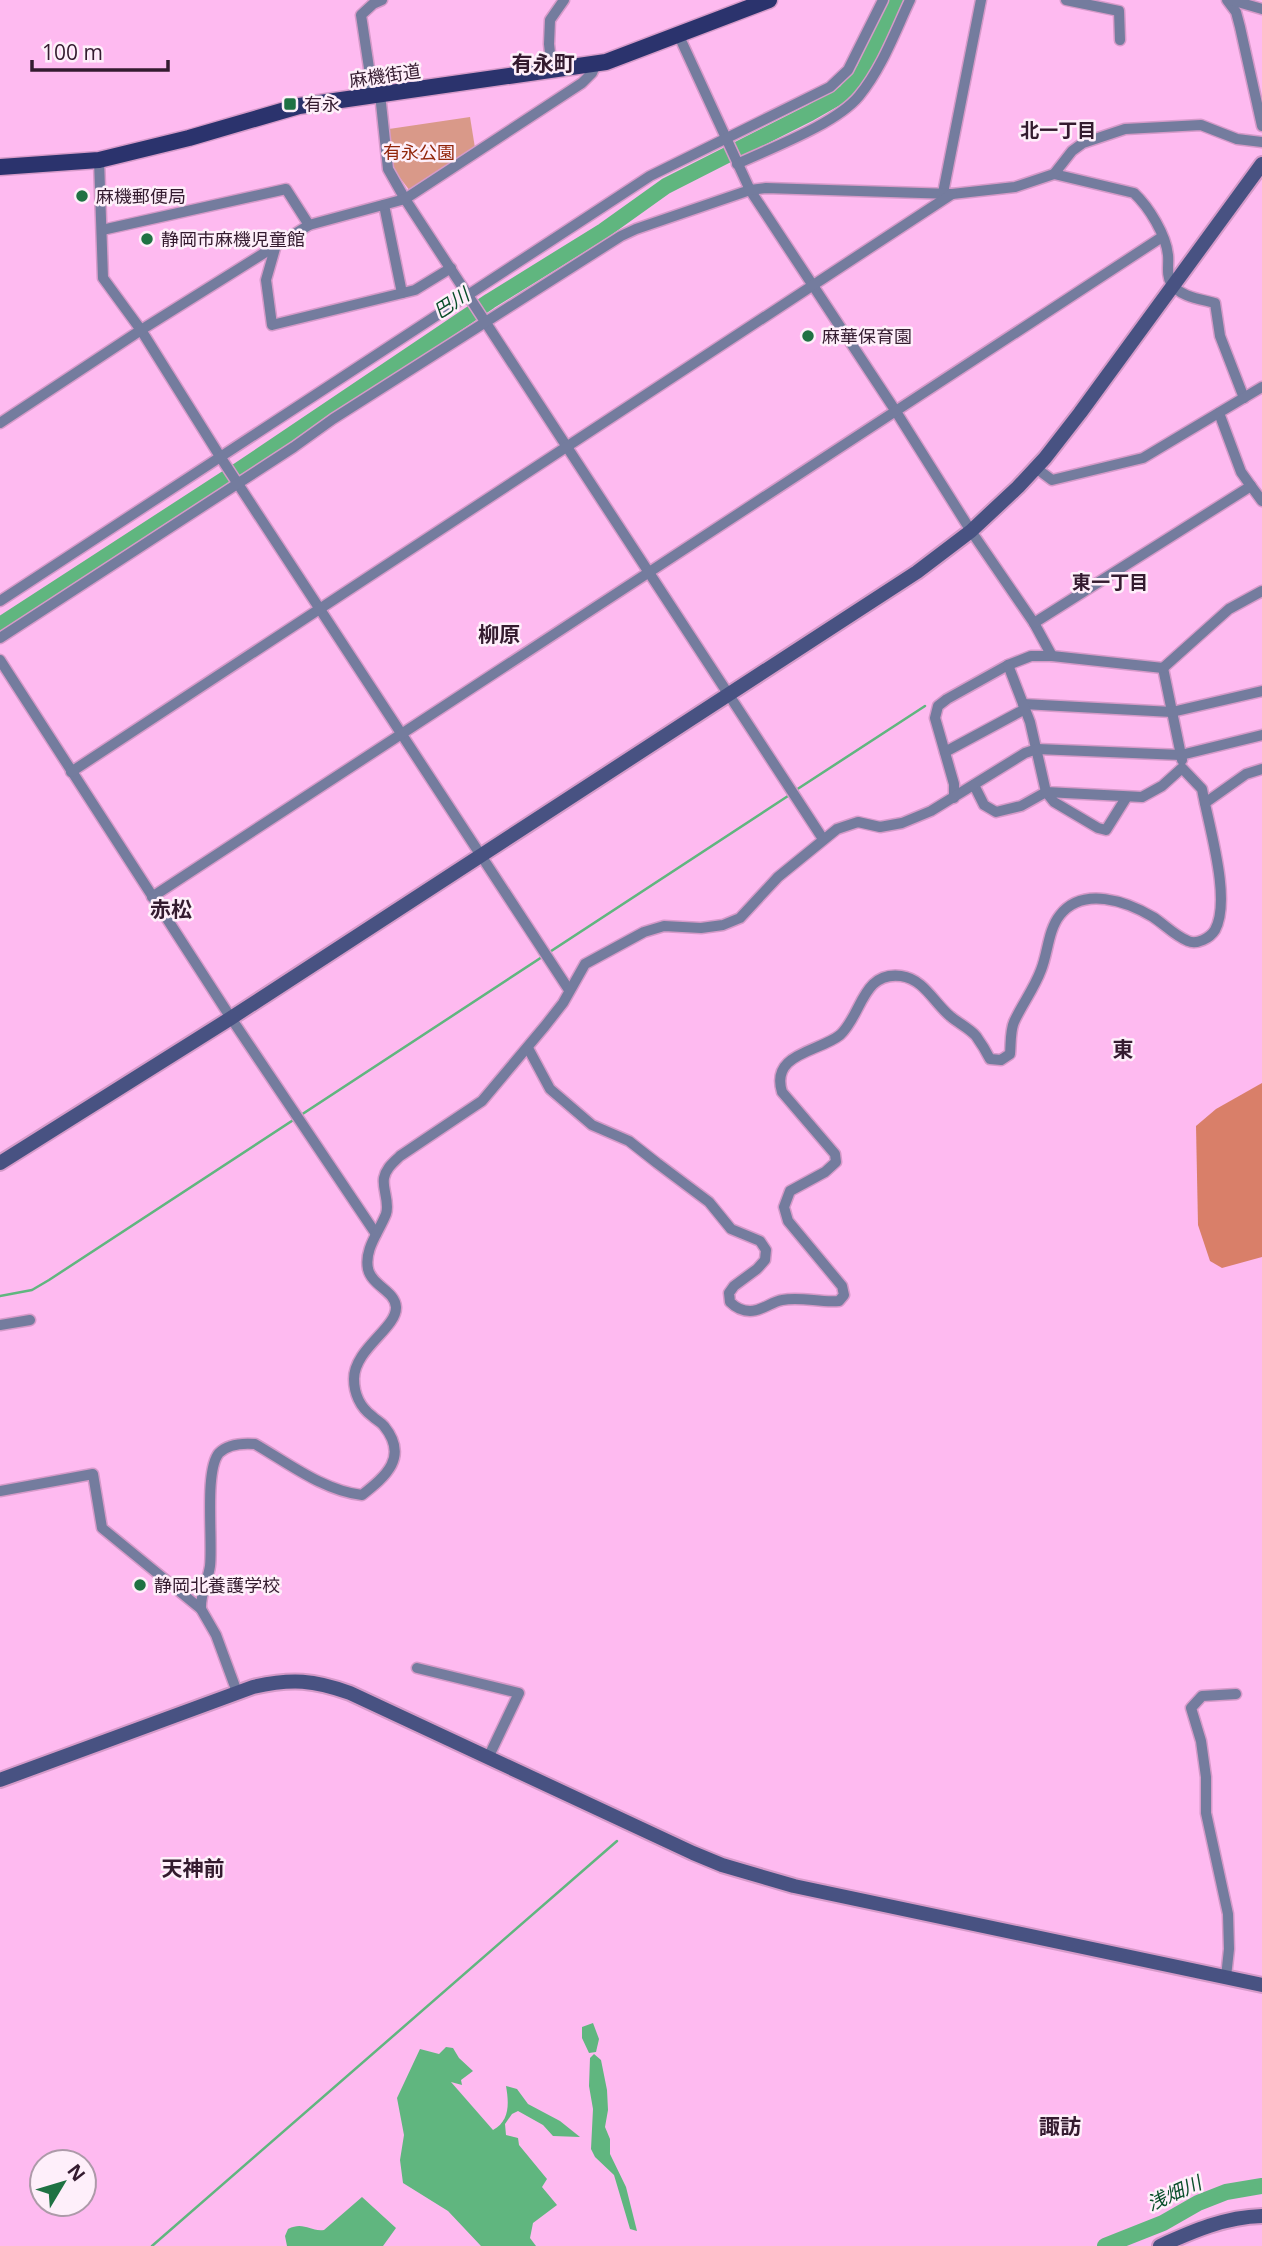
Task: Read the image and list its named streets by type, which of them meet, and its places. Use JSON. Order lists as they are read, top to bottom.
{
  "streets": {
    "main road": ["麻機街道"]
  },
  "districts": [
    "有永町",
    "北一丁目",
    "東一丁目",
    "柳原",
    "赤松",
    "東",
    "天神前",
    "諏訪"
  ],
  "water": ["巴川", "浅畑川"],
  "parks": ["有永公園"],
  "places": {
    "transit": ["有永"],
    "other": [
      "麻機郵便局",
      "静岡市麻機児童館",
      "麻華保育園",
      "静岡北養護学校"
    ]
  },
  "scale_bar": "100 m",
  "north": "top right"
}
